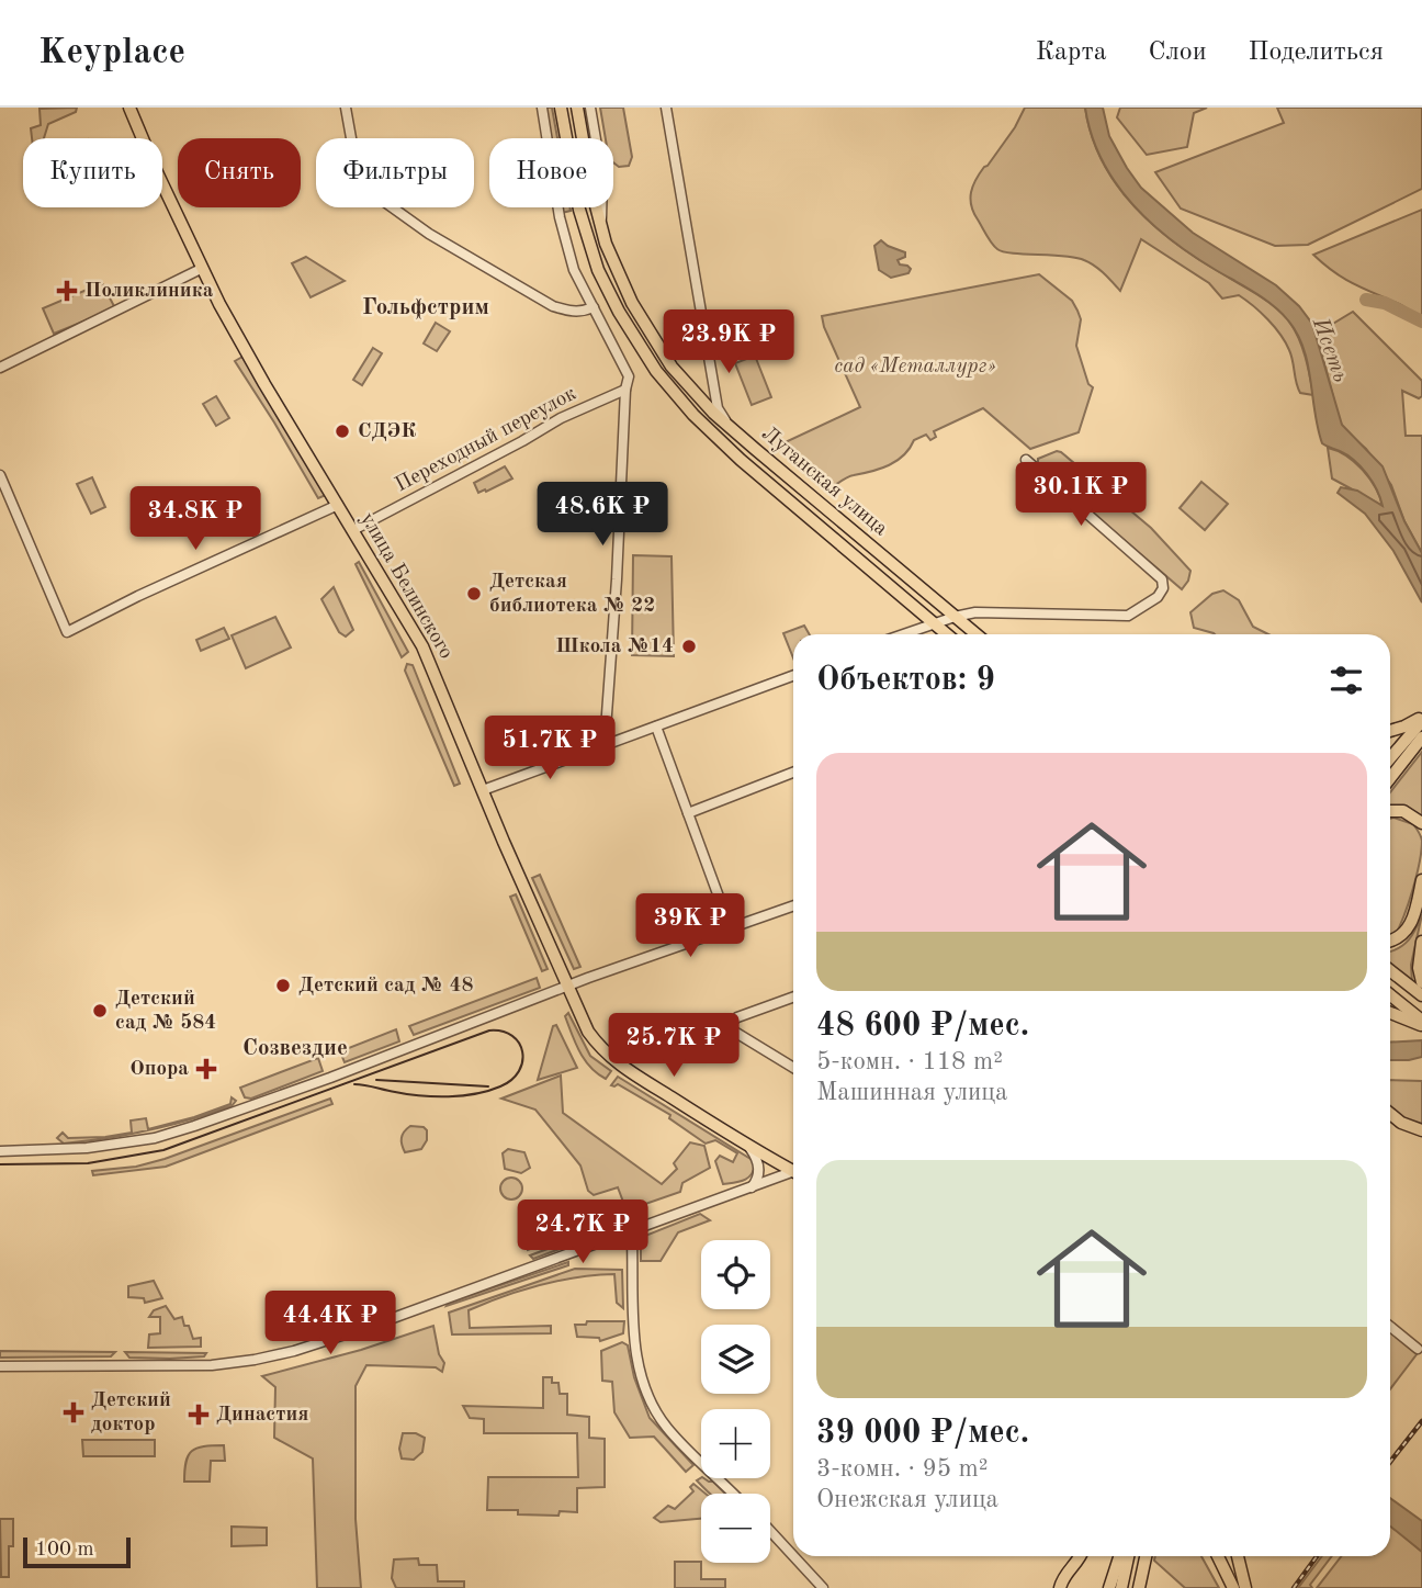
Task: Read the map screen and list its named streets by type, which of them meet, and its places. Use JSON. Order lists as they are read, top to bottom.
{
  "streets": {
    "main road": ["Луганская улица", "улица Белинского"],
    "street": ["Переходный переулок"]
  },
  "crossings": [
    ["Переходный переулок", "улица Белинского"]
  ],
  "districts": ["Гольфстрим", "Созвездие"],
  "water": ["Исеть"],
  "parks": ["сад «Металлург»"],
  "places": {
    "health": [
      "Поликлиника",
      "Опора",
      "Детский доктор",
      "Династия"
    ],
    "other": [
      "СДЭК",
      "Детская библиотека № 22",
      "Школа №14",
      "Детский сад № 48",
      "Детский сад № 584"
    ]
  },
  "scale_bar": "100 m",
  "page": {
    "header": "Keyplace",
    "nav": ["Карта", "Слои", "Поделиться"],
    "chip": [
      "Купить",
      "Снять",
      "Фильтры",
      "Новое"
    ],
    "price": [
      "23.9K ₽",
      "30.1K ₽",
      "48.6K ₽",
      "34.8K ₽",
      "51.7K ₽",
      "39K ₽",
      "25.7K ₽",
      "24.7K ₽",
      "44.4K ₽"
    ],
    "heading": "Объектов: 9",
    "list": [
      {
        "name": "48 600 ₽/мес.",
        "note": "5-комн. · 118 m² · Машинная улица"
      },
      {
        "name": "39 000 ₽/мес.",
        "note": "3-комн. · 95 m² · Онежская улица"
      }
    ],
    "map_buttons": ["+", "−"],
    "scale": "100 m"
  }
}
